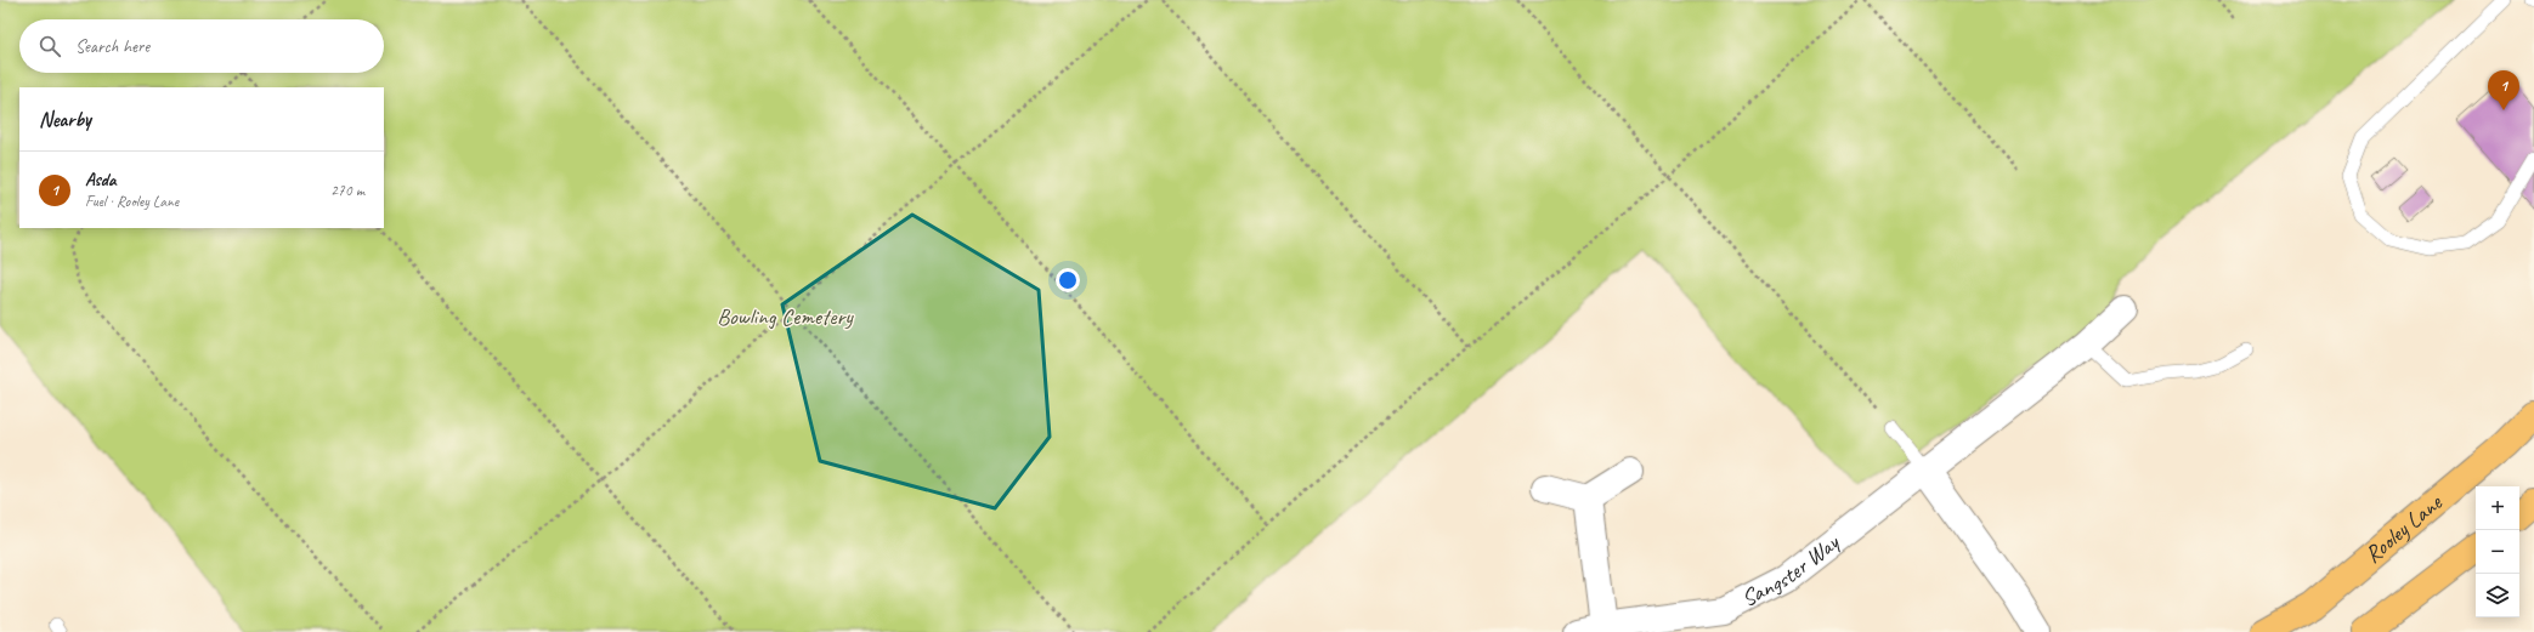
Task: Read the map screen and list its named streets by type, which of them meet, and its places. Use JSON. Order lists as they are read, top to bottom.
{
  "streets": {
    "highway": ["Rooley Lane"],
    "street": ["Sangster Way"]
  },
  "parks": ["Bowling Cemetery"],
  "page": {
    "search": "Search here",
    "pins": "1",
    "heading": "Nearby",
    "list": [
      {
        "mark": "1",
        "name": "Asda",
        "note": "Fuel · Rooley Lane",
        "value": "270 m"
      }
    ],
    "map_buttons": ["+", "−"]
  }
}
